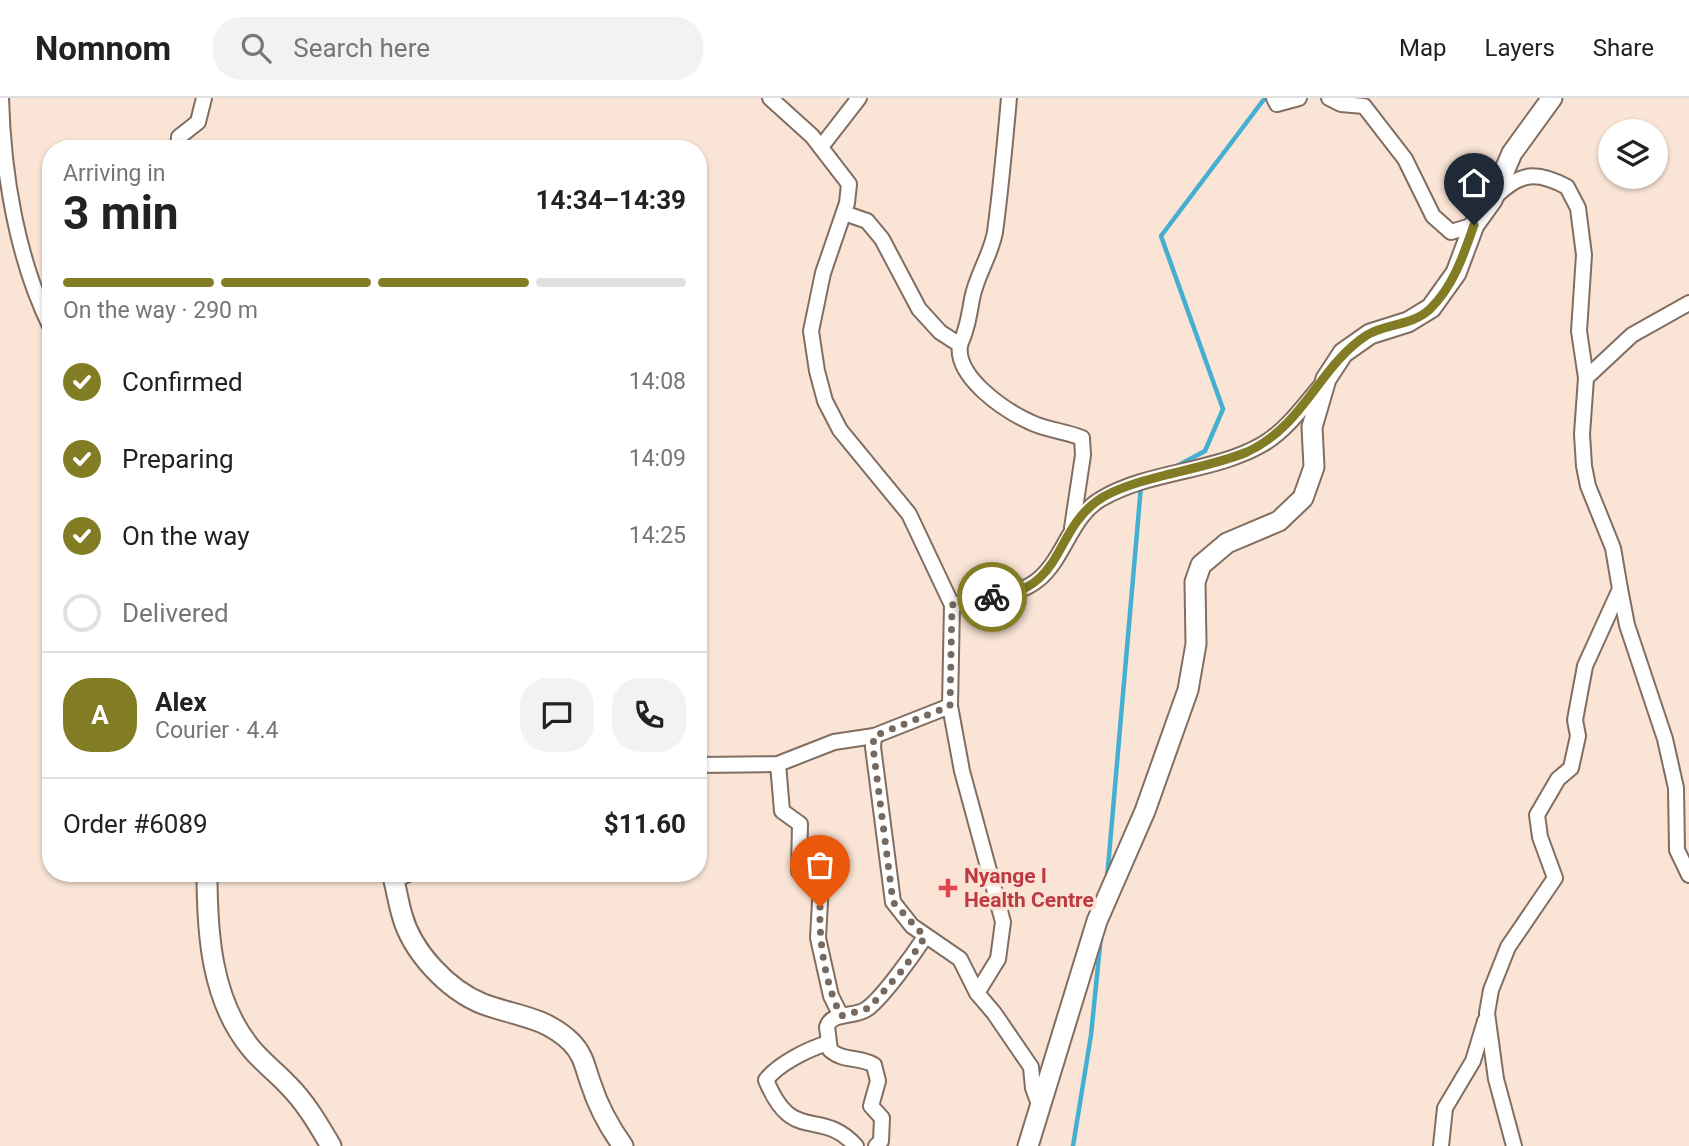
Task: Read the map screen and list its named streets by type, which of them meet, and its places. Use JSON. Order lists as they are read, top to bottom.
{
  "places": {
    "health": ["Nyange I Health Centre"]
  },
  "page": {
    "header": "Nomnom",
    "search": "Search here",
    "nav": ["Map", "Layers", "Share"],
    "heading": ["3 min", "Arriving in", "14:34–14:39"],
    "panel": [
      "Alex",
      "Courier · 4.4",
      "Order #6089",
      "$11.60"
    ],
    "bar": "On the way · 290 m",
    "list": [
      ["Confirmed", "14:08"],
      ["Preparing", "14:09"],
      ["On the way", "14:25"],
      "Delivered"
    ],
    "round": "A"
  }
}
